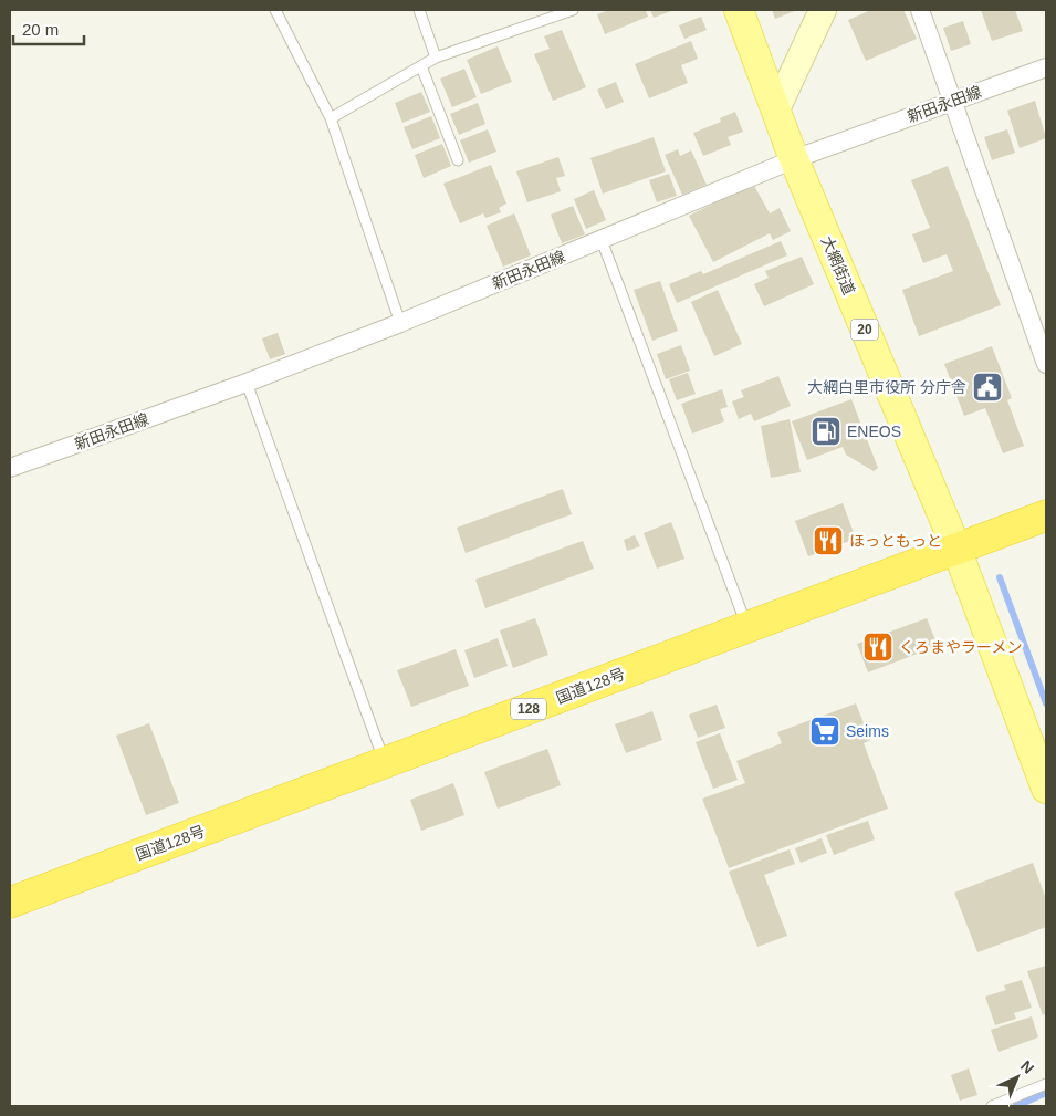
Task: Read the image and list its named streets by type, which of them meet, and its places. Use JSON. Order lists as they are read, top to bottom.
{
  "streets": {
    "highway": ["国道128号", "128"],
    "main road": ["大網街道", "20"],
    "street": ["新田永田線"]
  },
  "crossings": [
    ["新田永田線", "大網街道"],
    ["大網街道", "国道128号"]
  ],
  "places": {
    "public building": ["大網白里市役所 分庁舎"],
    "fuel station": ["ENEOS"],
    "restaurant": ["ほっともっと", "くろまやラーメン"],
    "supermarket": ["Seims"]
  },
  "scale_bar": "20 m",
  "north": "top right"
}
